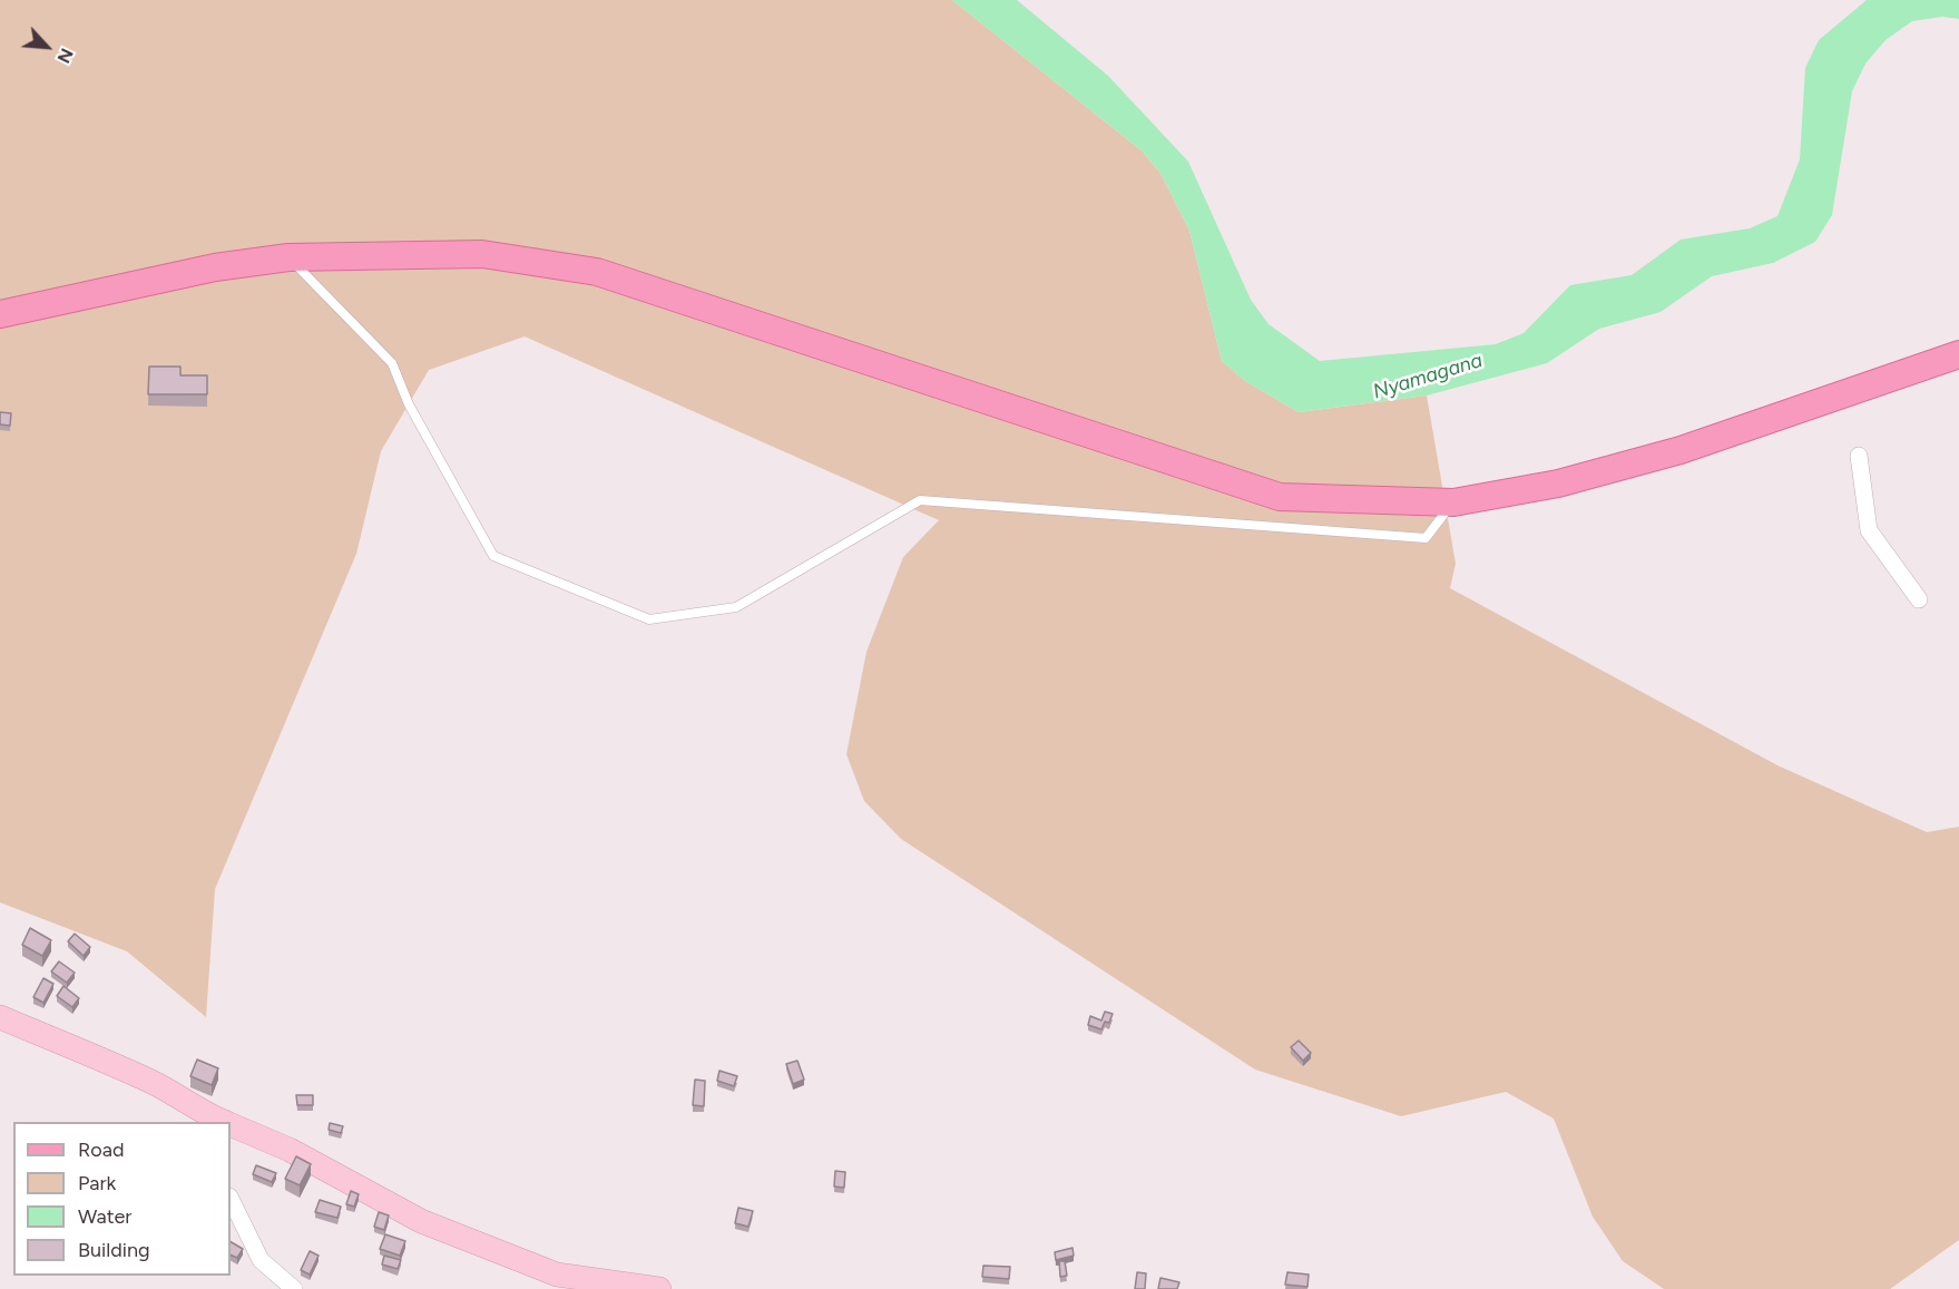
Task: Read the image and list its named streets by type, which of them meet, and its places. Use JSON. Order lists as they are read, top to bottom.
{
  "water": ["Nyamagana"],
  "legend": [
    "Road",
    "Park",
    "Water",
    "Building"
  ],
  "north": "bottom right"
}
